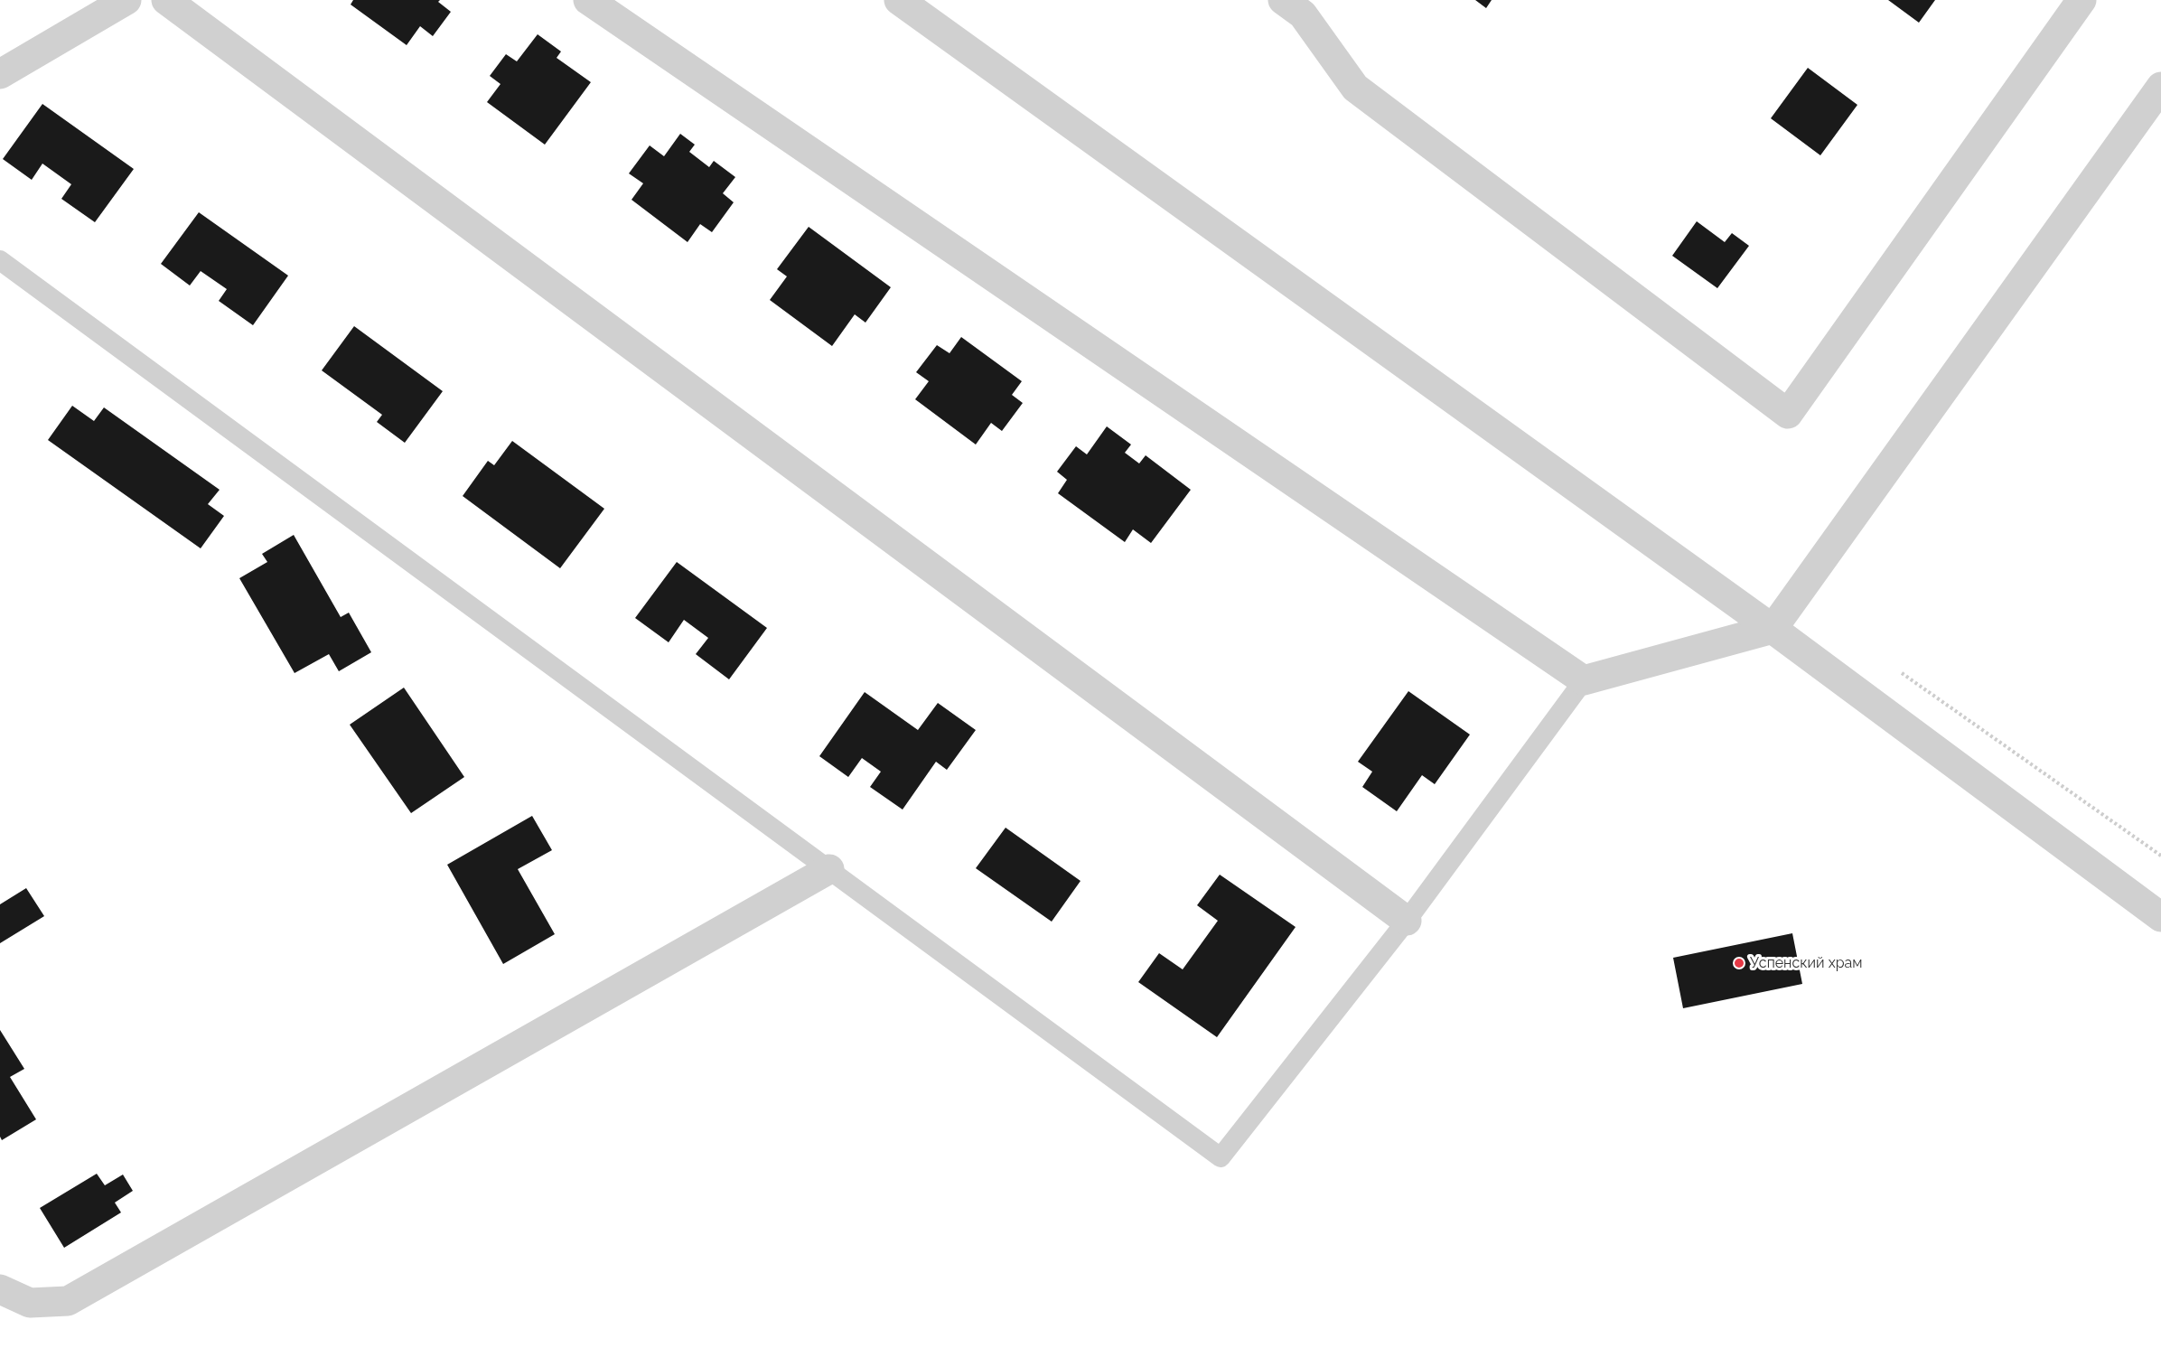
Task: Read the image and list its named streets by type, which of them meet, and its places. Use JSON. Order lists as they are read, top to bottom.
{
  "places": ["Успенский храм"]
}
